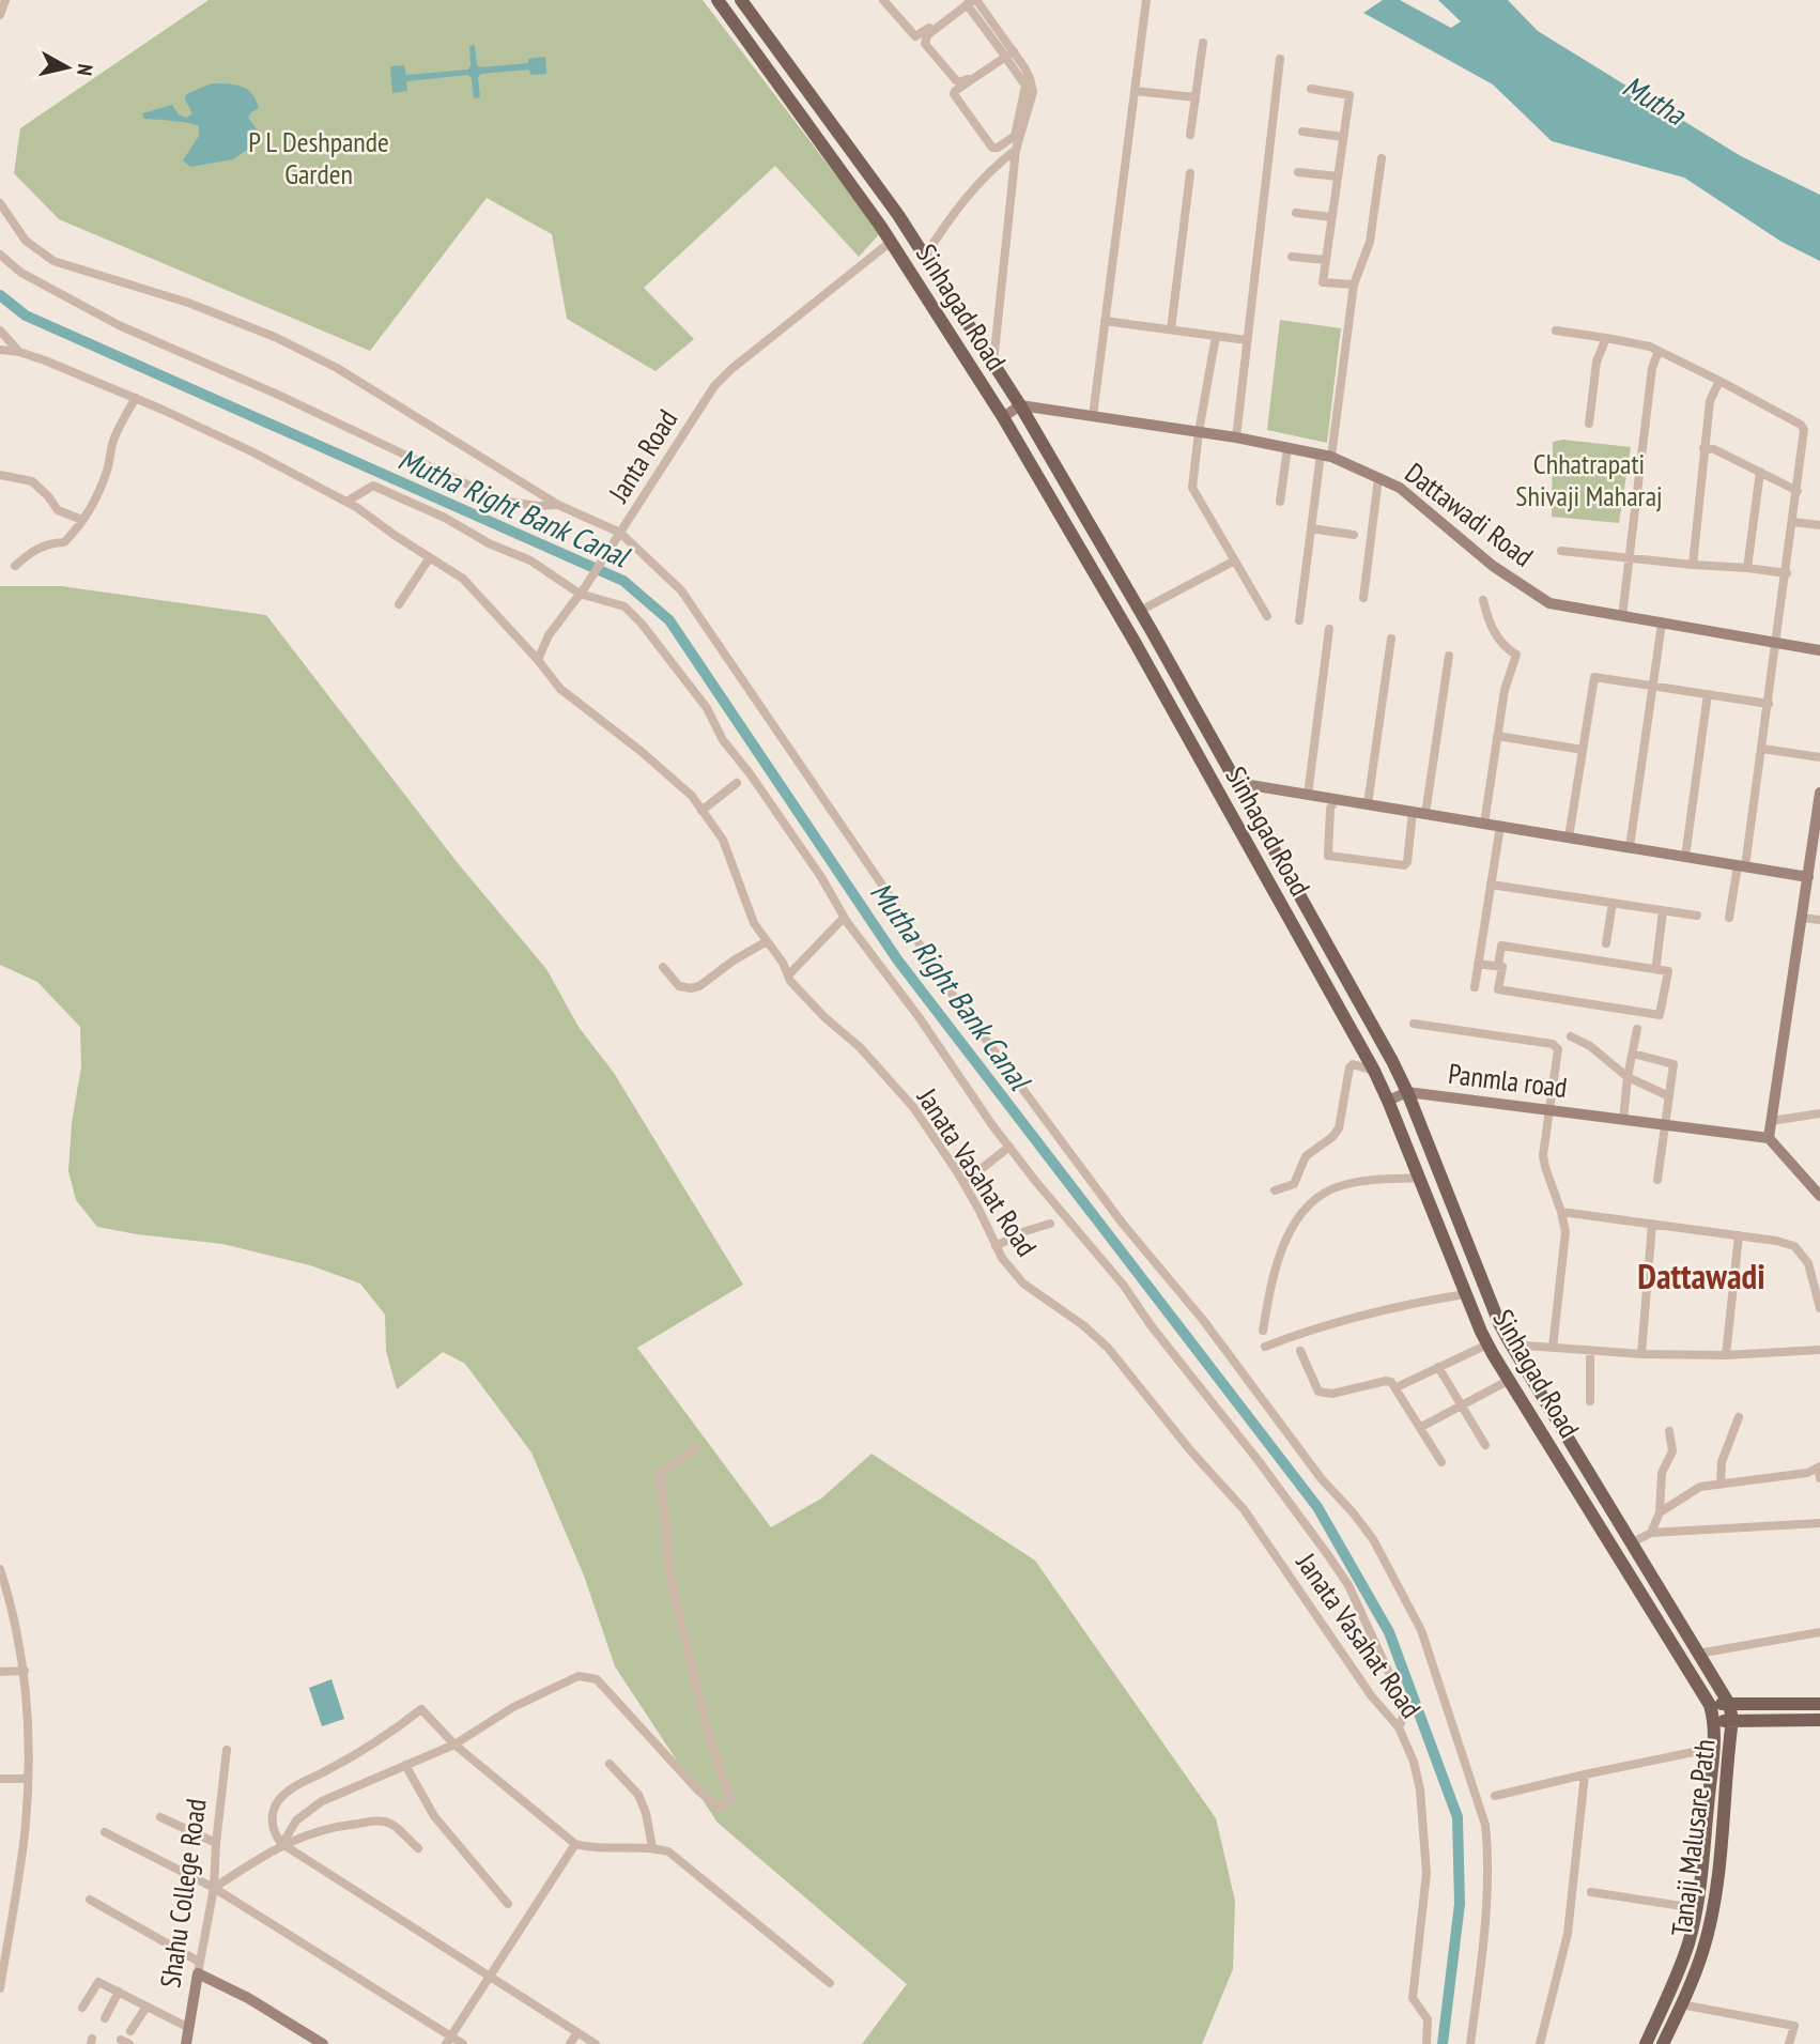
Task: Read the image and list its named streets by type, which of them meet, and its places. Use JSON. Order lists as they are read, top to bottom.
{
  "streets": {
    "main road": ["Sinhagad Road", "Tanaji Malusare Path"],
    "street": [
      "Janta Road",
      "Dattawadi Road",
      "Panmla road",
      "Janata Vasahat Road",
      "Shahu College Road"
    ]
  },
  "crossings": [
    ["Sinhagad Road", "Janta Road"],
    ["Sinhagad Road", "Dattawadi Road"],
    ["Sinhagad Road", "Panmla road"],
    ["Sinhagad Road", "Tanaji Malusare Path"]
  ],
  "districts": ["Dattawadi"],
  "water": ["Mutha", "Mutha Right Bank Canal"],
  "parks": ["P L Deshpande Garden", "Chhatrapati Shivaji Maharaj"],
  "north": "right"
}
